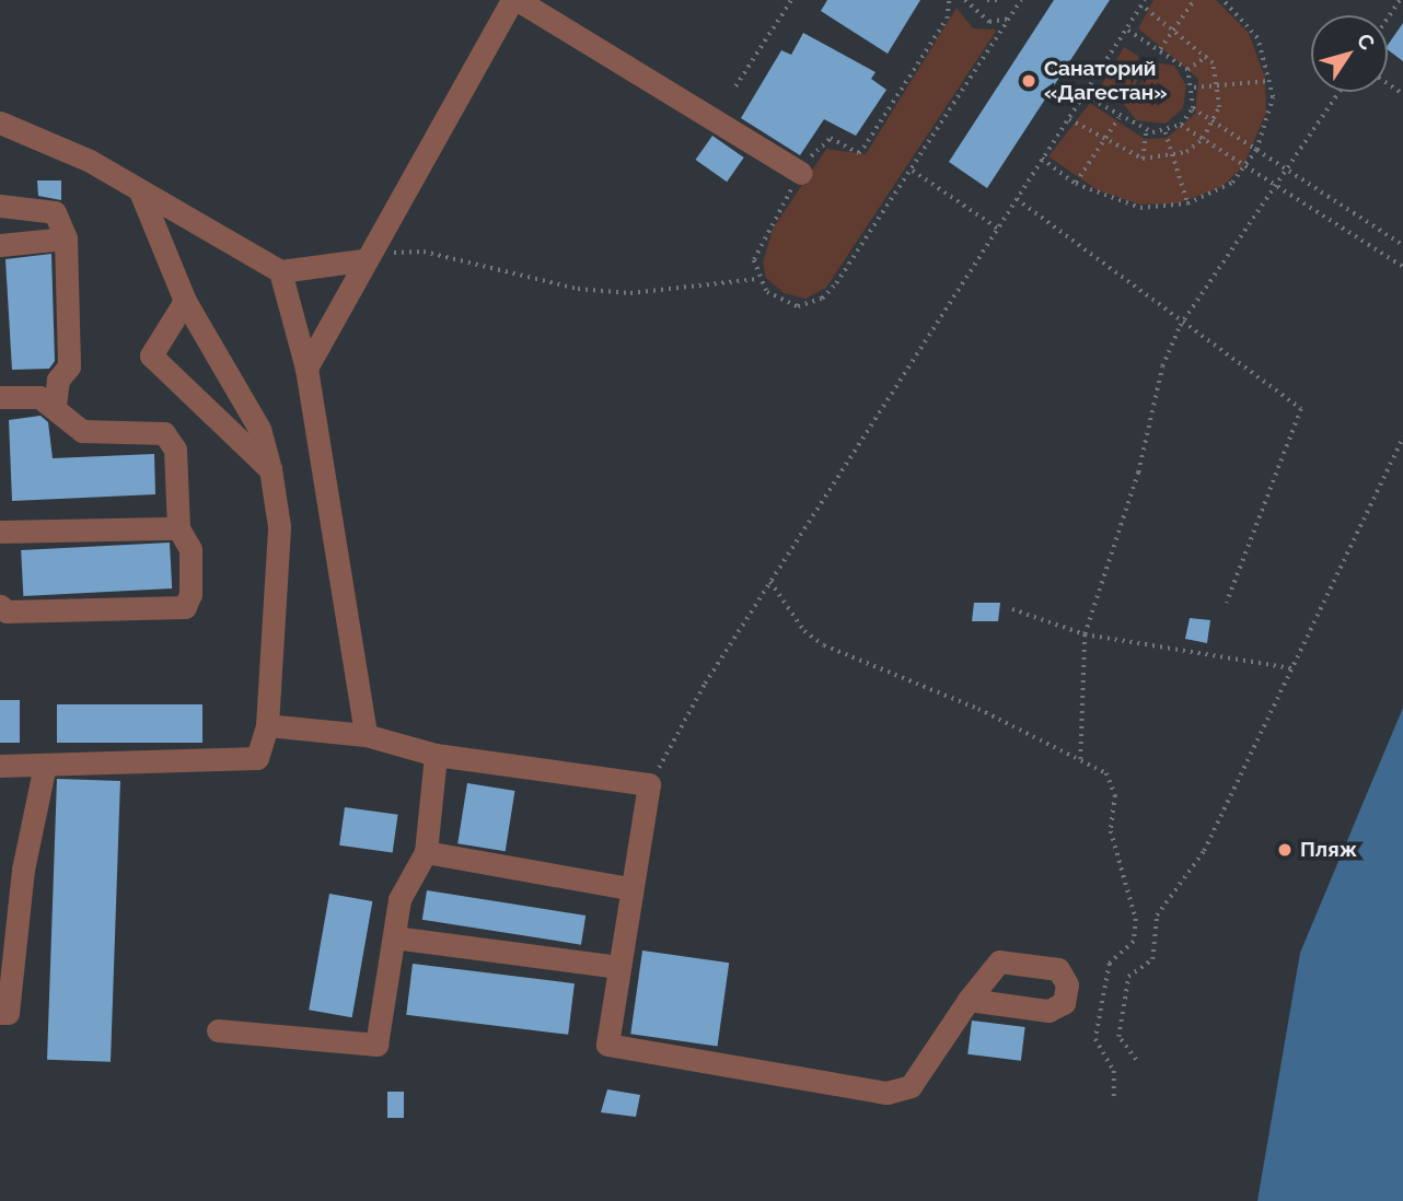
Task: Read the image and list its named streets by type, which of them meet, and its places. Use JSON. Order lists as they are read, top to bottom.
{
  "places": ["Санаторий «Дагестан»", "Пляж"],
  "north": "top right"
}
